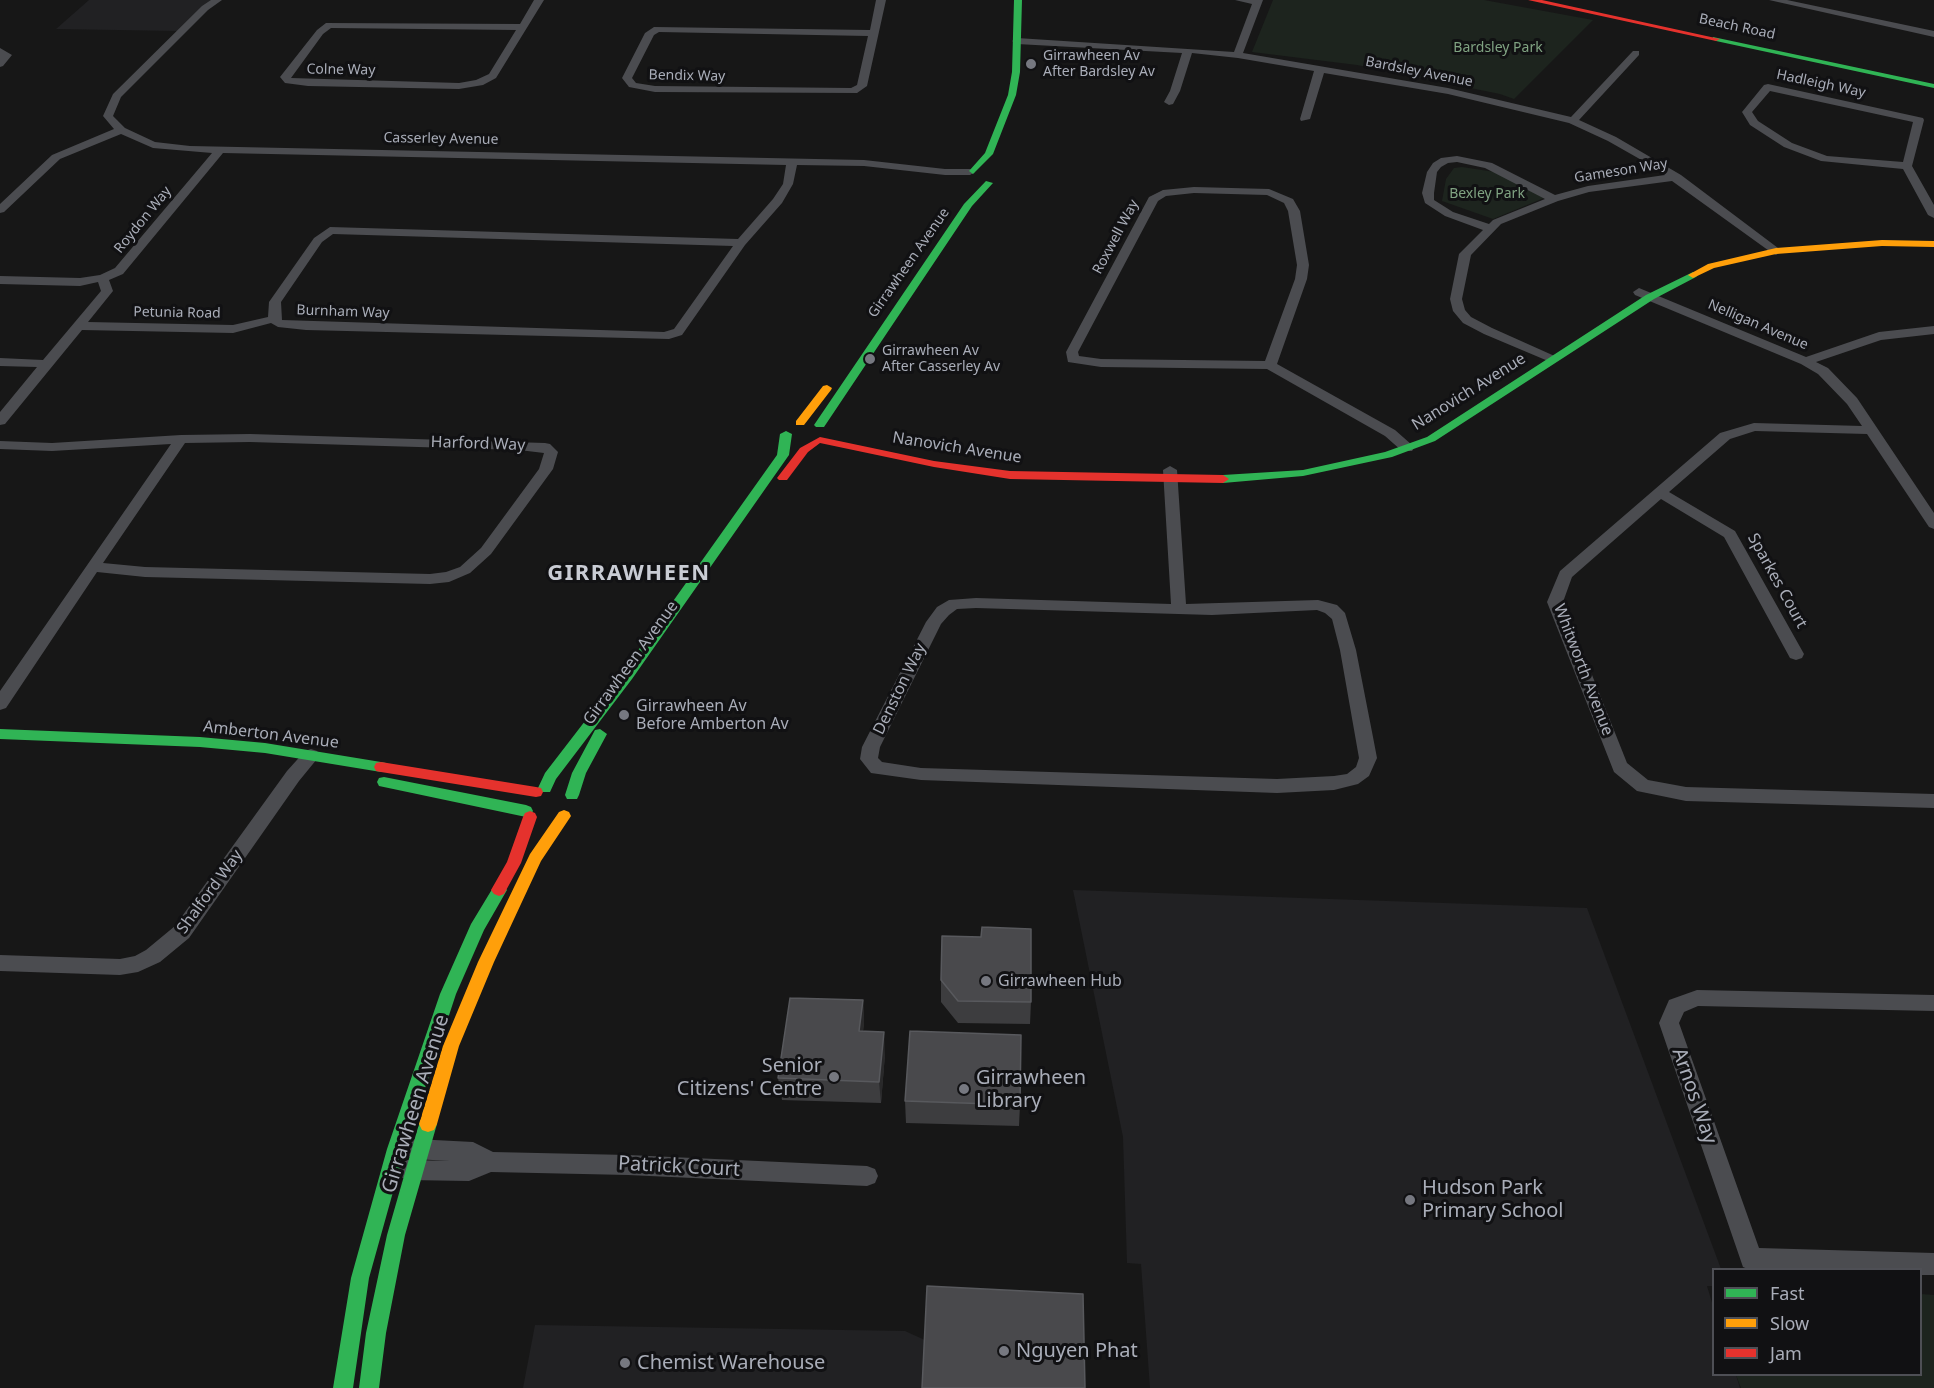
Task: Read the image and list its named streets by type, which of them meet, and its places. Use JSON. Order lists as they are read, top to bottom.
{
  "streets": {
    "main road": [
      "Beach Road",
      "Girrawheen Avenue",
      "Nanovich Avenue",
      "Amberton Avenue"
    ],
    "street": [
      "Colne Way",
      "Bardsley Avenue",
      "Bendix Way",
      "Hadleigh Way",
      "Casserley Avenue",
      "Gameson Way",
      "Roydon Way",
      "Roxwell Way",
      "Burnham Way",
      "Petunia Road",
      "Nelligan Avenue",
      "Harford Way",
      "Sparkes Court",
      "Whitworth Avenue",
      "Denston Way",
      "Shalford Way",
      "Arnos Way",
      "Patrick Court"
    ]
  },
  "crossings": [
    ["Bardsley Avenue", "Gameson Way"],
    ["Bardsley Avenue", "Girrawheen Avenue"],
    ["Bardsley Avenue", "Nanovich Avenue"],
    ["Casserley Avenue", "Roydon Way"],
    ["Casserley Avenue", "Girrawheen Avenue"],
    ["Casserley Avenue", "Burnham Way"],
    ["Gameson Way", "Nanovich Avenue"],
    ["Roxwell Way", "Nanovich Avenue"],
    ["Girrawheen Avenue", "Nanovich Avenue"],
    ["Girrawheen Avenue", "Amberton Avenue"],
    ["Girrawheen Avenue", "Patrick Court"],
    ["Burnham Way", "Petunia Road"],
    ["Nelligan Avenue", "Nanovich Avenue"],
    ["Nelligan Avenue", "Whitworth Avenue"],
    ["Sparkes Court", "Whitworth Avenue"],
    ["Amberton Avenue", "Shalford Way"]
  ],
  "districts": ["GIRRAWHEEN"],
  "parks": ["Bardsley Park", "Bexley Park"],
  "places": [
    "Girrawheen Av After Bardsley Av",
    "Girrawheen Av After Casserley Av",
    "Girrawheen Av Before Amberton Av",
    "Girrawheen Hub",
    "Senior Citizens' Centre",
    "Girrawheen Library",
    "Hudson Park Primary School",
    "Nguyen Phat",
    "Chemist Warehouse"
  ],
  "legend": ["Fast", "Slow", "Jam"]
}
